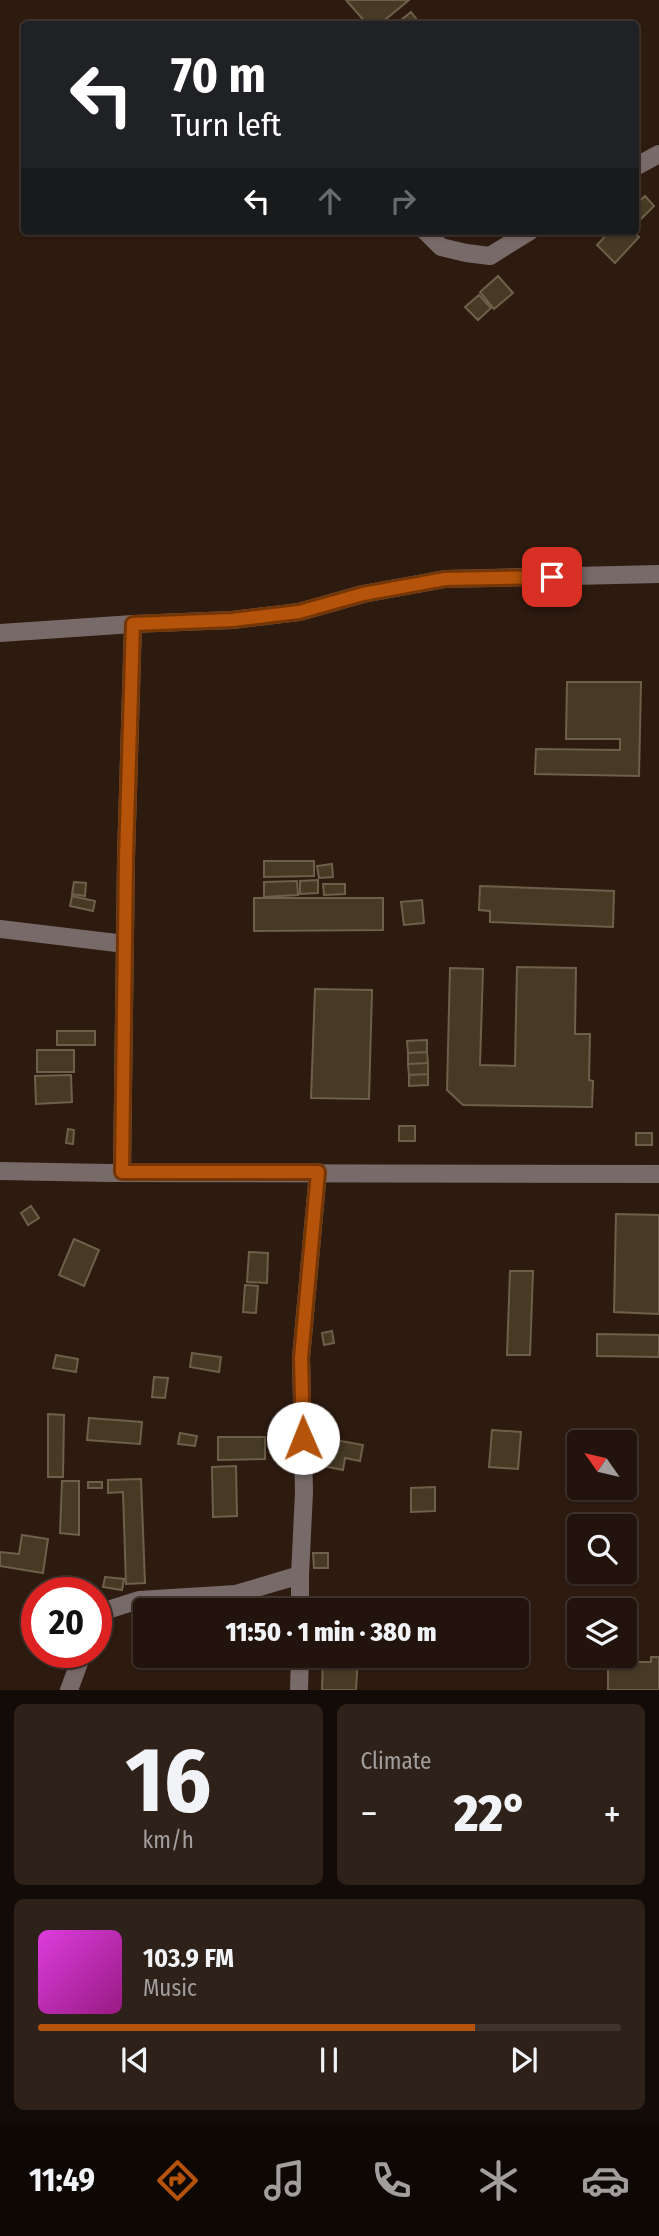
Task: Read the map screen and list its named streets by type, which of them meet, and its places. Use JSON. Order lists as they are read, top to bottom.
{
  "north": "top left",
  "page": {
    "turn": ["70 m", "Turn left"],
    "limit": "20",
    "trip": "11:50 · 1 min · 380 m",
    "tile": [
      ["16", "km/h"],
      "Climate"
    ],
    "heat": ["−", "22°", "+"],
    "song": ["103.9 FM", "Music"],
    "tabs": "11:49"
  }
}
